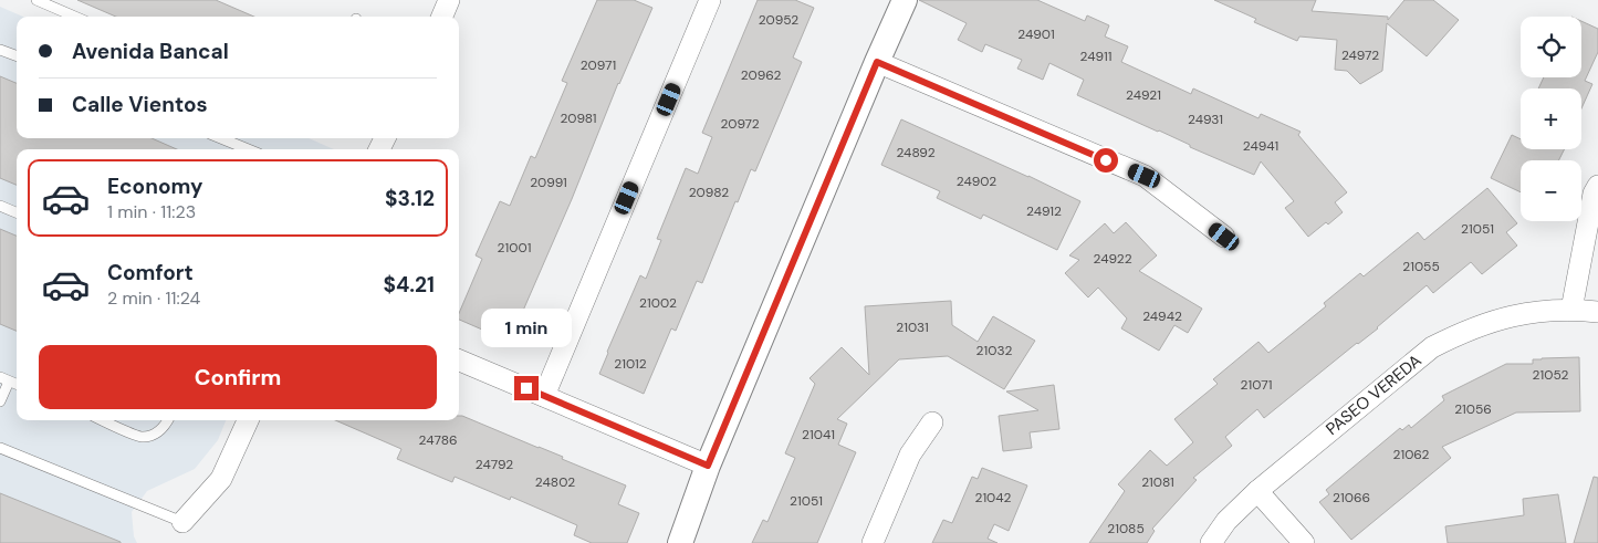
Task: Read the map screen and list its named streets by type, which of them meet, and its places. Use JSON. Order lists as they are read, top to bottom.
{
  "streets": {
    "street": ["PASEO VEREDA"]
  },
  "house_numbers": [
    "20952",
    "24901",
    "24972",
    "24911",
    "20971",
    "20962",
    "24921",
    "20981",
    "24931",
    "20972",
    "24941",
    "24892",
    "24902",
    "20991",
    "20982",
    "24912",
    "21051",
    "21001",
    "24922",
    "21055",
    "21002",
    "24942",
    "21031",
    "21032",
    "21012",
    "21052",
    "21071",
    "21056",
    "21041",
    "24786",
    "21062",
    "24792",
    "24802",
    "21081",
    "21042",
    "21066",
    "21051",
    "21085"
  ],
  "page": {
    "map_buttons": ["+", "−"],
    "banner": ["Avenida Bancal", "Calle Vientos"],
    "list": [
      {
        "name": "Economy",
        "note": "1 min · 11:23",
        "value": "$3.12"
      },
      {
        "name": "Comfort",
        "note": "2 min · 11:24",
        "value": "$4.21"
      }
    ],
    "bubble": "1 min",
    "buttons": "Confirm"
  }
}
